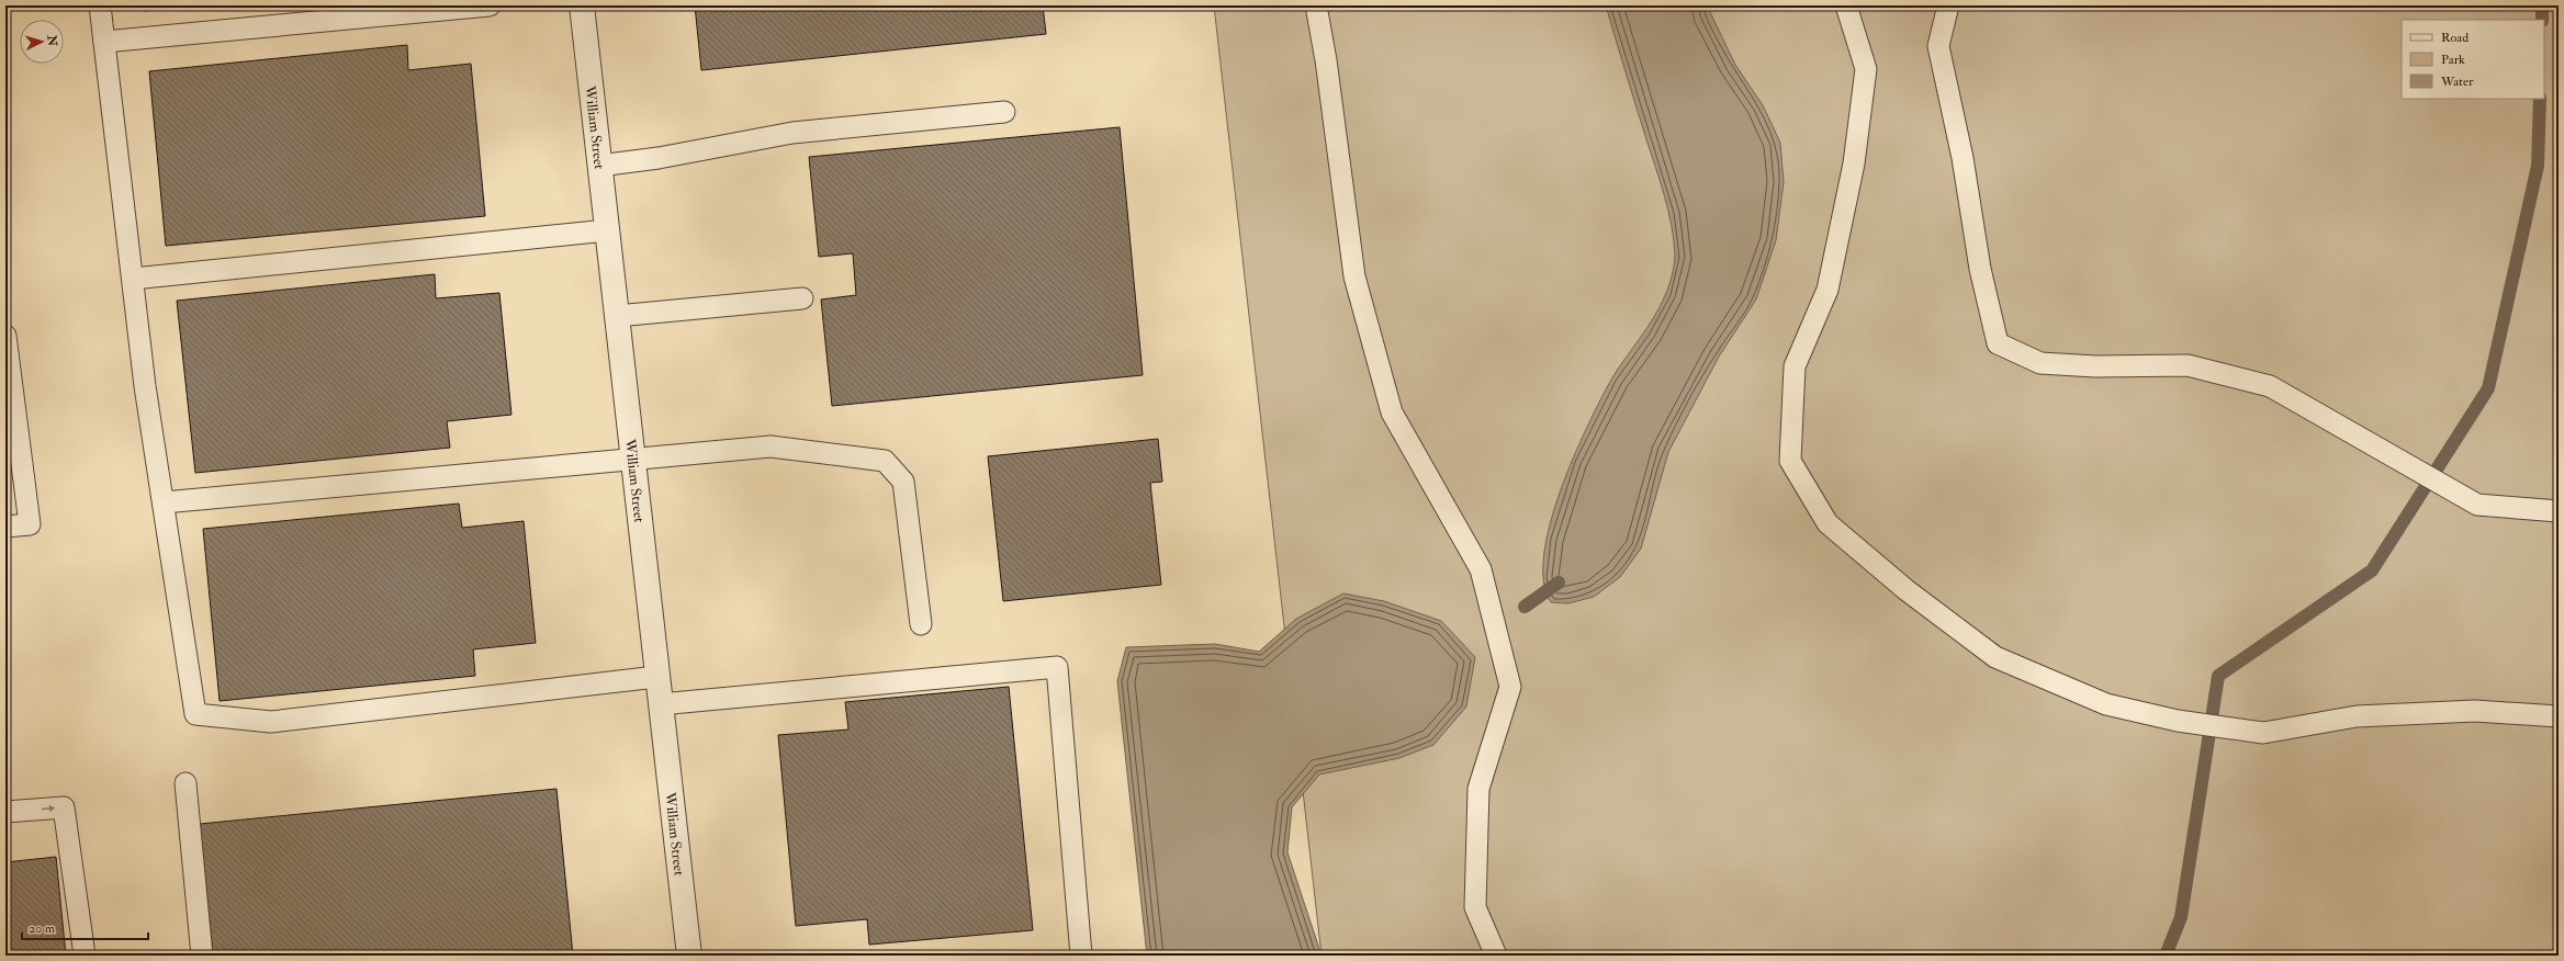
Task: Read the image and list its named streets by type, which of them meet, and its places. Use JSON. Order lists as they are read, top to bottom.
{
  "streets": {
    "street": ["William Street"]
  },
  "legend": ["Road", "Park", "Water"],
  "scale_bar": "20 m",
  "north": "right"
}
